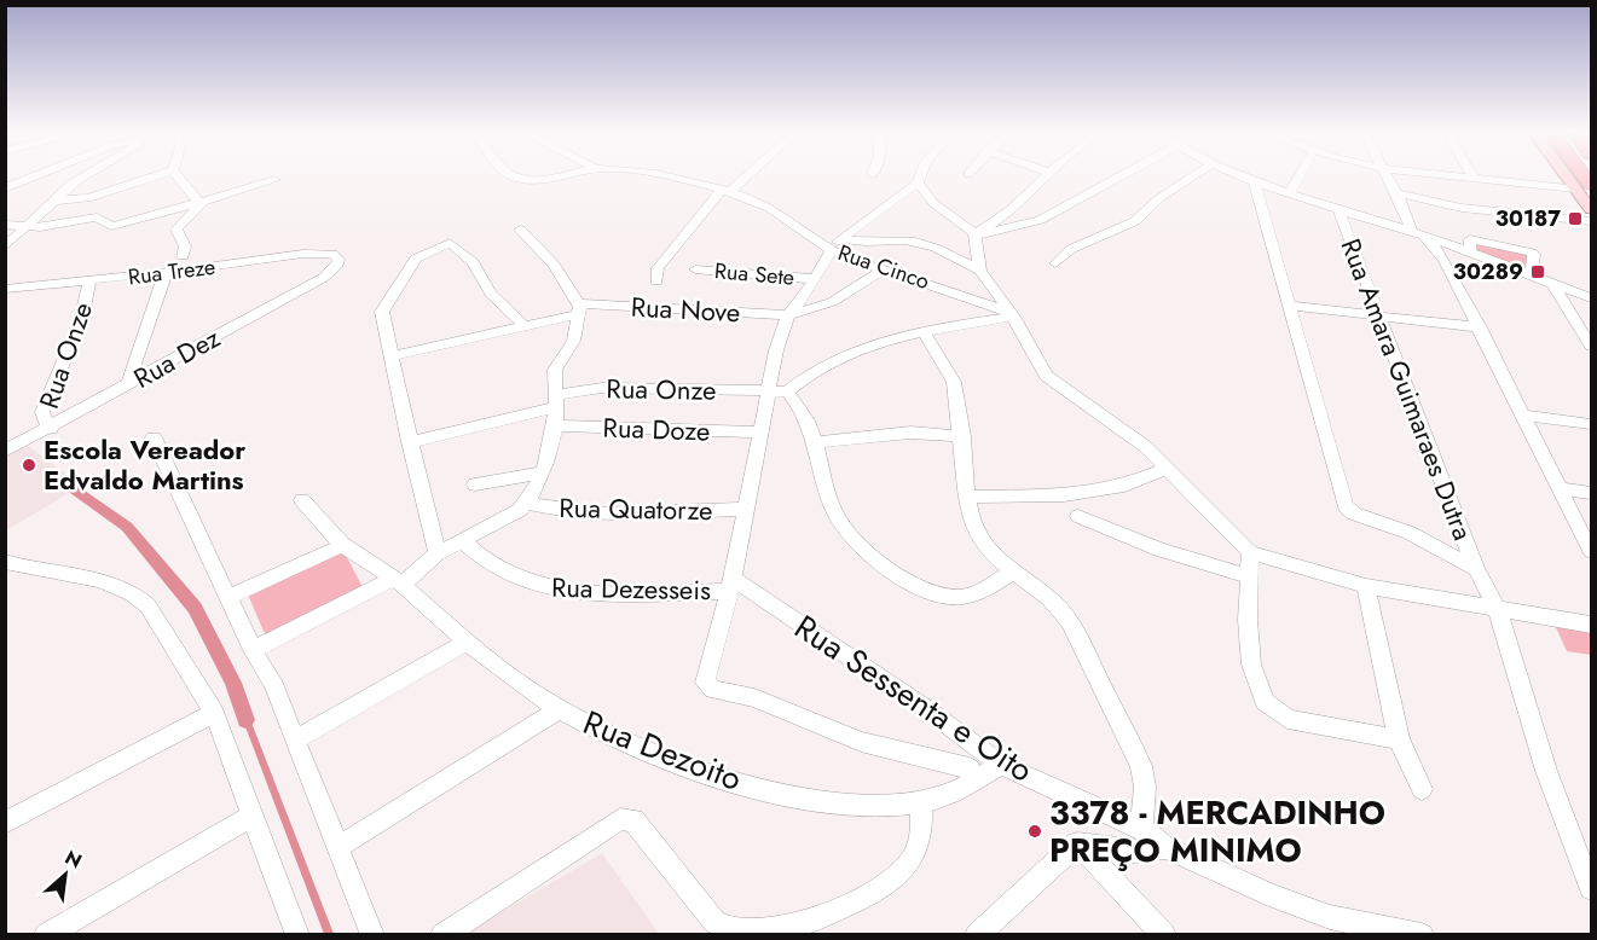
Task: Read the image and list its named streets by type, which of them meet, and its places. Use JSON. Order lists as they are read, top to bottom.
{
  "streets": {
    "street": [
      "Rua Cinco",
      "Rua Treze",
      "Rua Sete",
      "Rua Nove",
      "Rua Onze",
      "Rua Dez",
      "Rua Amara Guimaraes Dutra",
      "Rua Doze",
      "Rua Quatorze",
      "Rua Dezesseis",
      "Rua Sessenta e Oito",
      "Rua Dezoito"
    ]
  },
  "crossings": [
    ["Rua Treze", "Rua Onze"],
    ["Rua Treze", "Rua Dez"],
    ["Rua Onze", "Rua Dez"],
    ["Rua Dezesseis", "Rua Sessenta e Oito"],
    ["Rua Sessenta e Oito", "Rua Dezoito"]
  ],
  "places": {
    "transit": ["30187", "30289"],
    "other": ["Escola Vereador Edvaldo Martins", "3378 - MERCADINHO PREÇO MINIMO"]
  },
  "north": "top right"
}
